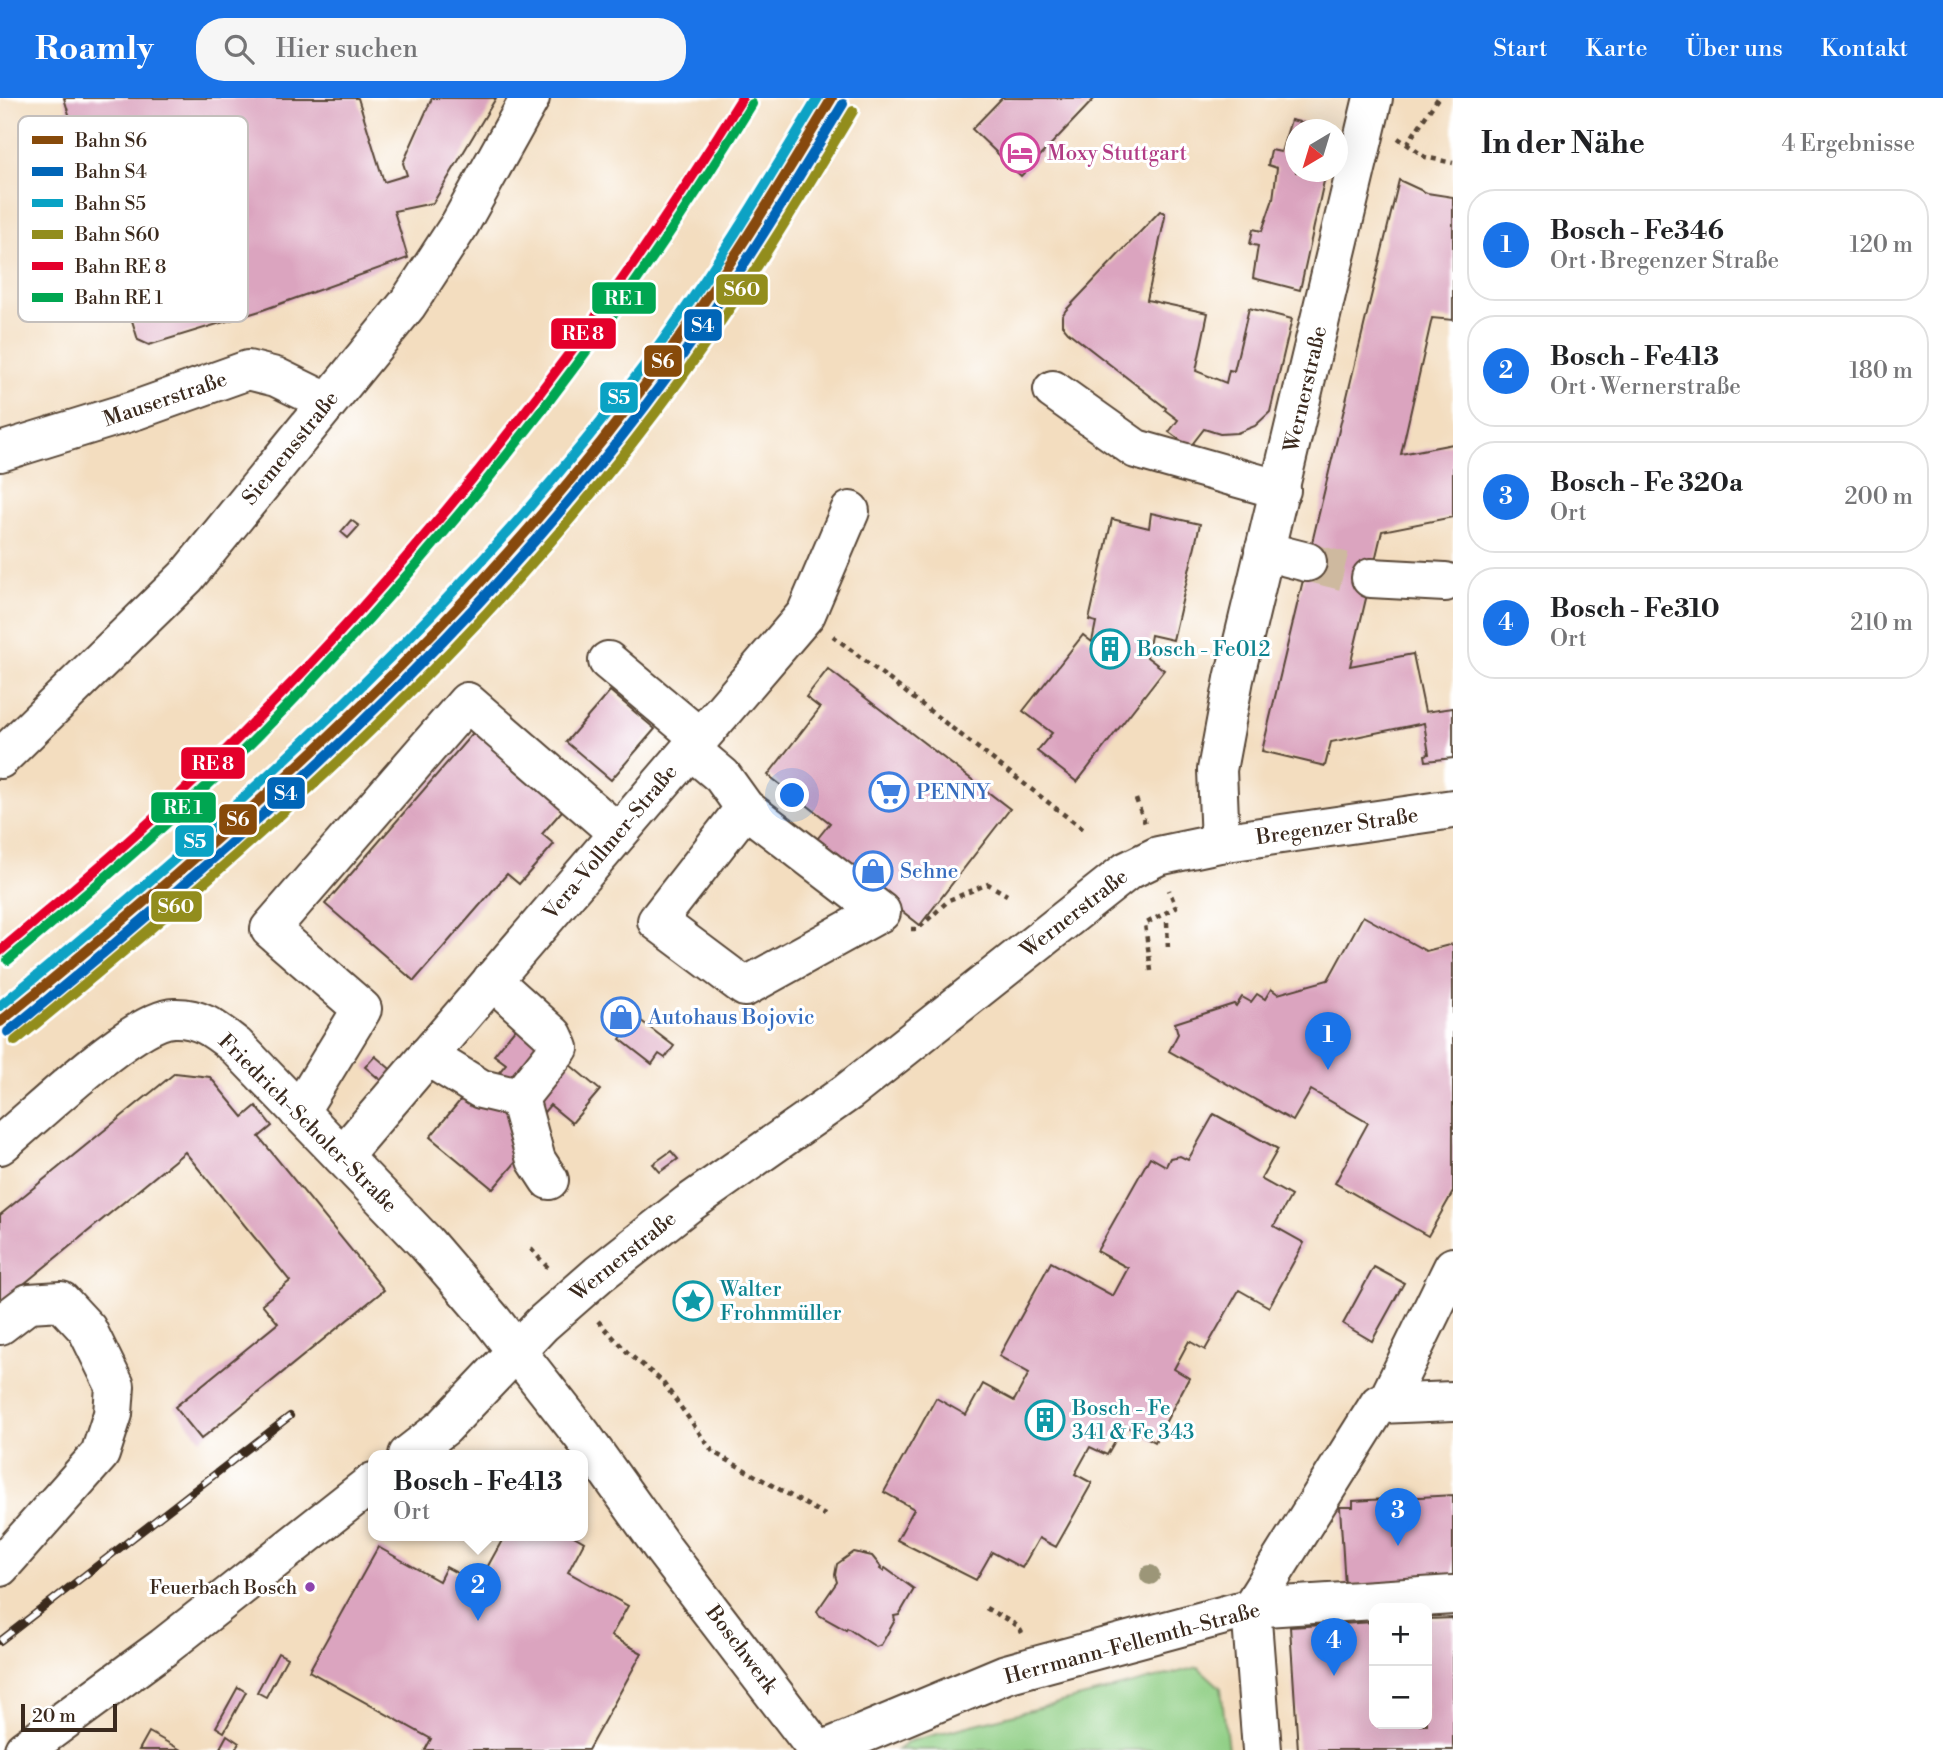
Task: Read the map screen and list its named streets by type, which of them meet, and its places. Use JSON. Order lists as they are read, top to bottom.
{
  "streets": {
    "street": [
      "Wernerstraße",
      "Mauserstraße",
      "Siemensstraße",
      "Bregenzer Straße",
      "Vera-Vollmer-Straße",
      "Friedrich-Scholer-Straße",
      "Herrmann-Fellemth-Straße",
      "Boschwerk"
    ]
  },
  "crossings": [
    ["Wernerstraße", "Bregenzer Straße"],
    ["Wernerstraße", "Friedrich-Scholer-Straße"],
    ["Mauserstraße", "Siemensstraße"],
    ["Vera-Vollmer-Straße", "Friedrich-Scholer-Straße"],
    ["Friedrich-Scholer-Straße", "Boschwerk"]
  ],
  "places": {
    "hotel": ["Moxy Stuttgart"],
    "building": ["Bosch - Fe012", "Bosch - Fe 341 & Fe 343"],
    "supermarket": ["PENNY"],
    "shop": ["Sehne", "Autohaus Bojovic"],
    "place": ["Walter Frohnmüller"],
    "other": ["Feuerbach Bosch"]
  },
  "lines": [
    "rail line S6",
    "rail line S5",
    "rail line S4",
    "rail line S60"
  ],
  "legend": [
    "Bahn S6",
    "Bahn S4",
    "Bahn S5",
    "Bahn S60",
    "Bahn RE 8",
    "Bahn RE 1"
  ],
  "scale_bar": "20 m",
  "north": "bottom left",
  "page": {
    "header": "Roamly",
    "search": "Hier suchen",
    "nav": [
      "Start",
      "Karte",
      "Über uns",
      "Kontakt"
    ],
    "heading": ["In der Nähe", "4 Ergebnisse"],
    "list": [
      {
        "mark": "1",
        "name": "Bosch - Fe346",
        "note": "Ort · Bregenzer Straße",
        "value": "120 m"
      },
      {
        "mark": "2",
        "name": "Bosch - Fe413",
        "note": "Ort · Wernerstraße",
        "value": "180 m"
      },
      {
        "mark": "3",
        "name": "Bosch - Fe 320a",
        "note": "Ort",
        "value": "200 m"
      },
      {
        "mark": "4",
        "name": "Bosch - Fe310",
        "note": "Ort",
        "value": "210 m"
      }
    ],
    "pins": [
      "1",
      "3",
      "2",
      "4"
    ],
    "popup": ["Bosch - Fe413", "Ort"],
    "map_buttons": ["+", "−"],
    "scale": "20 m"
  }
}
